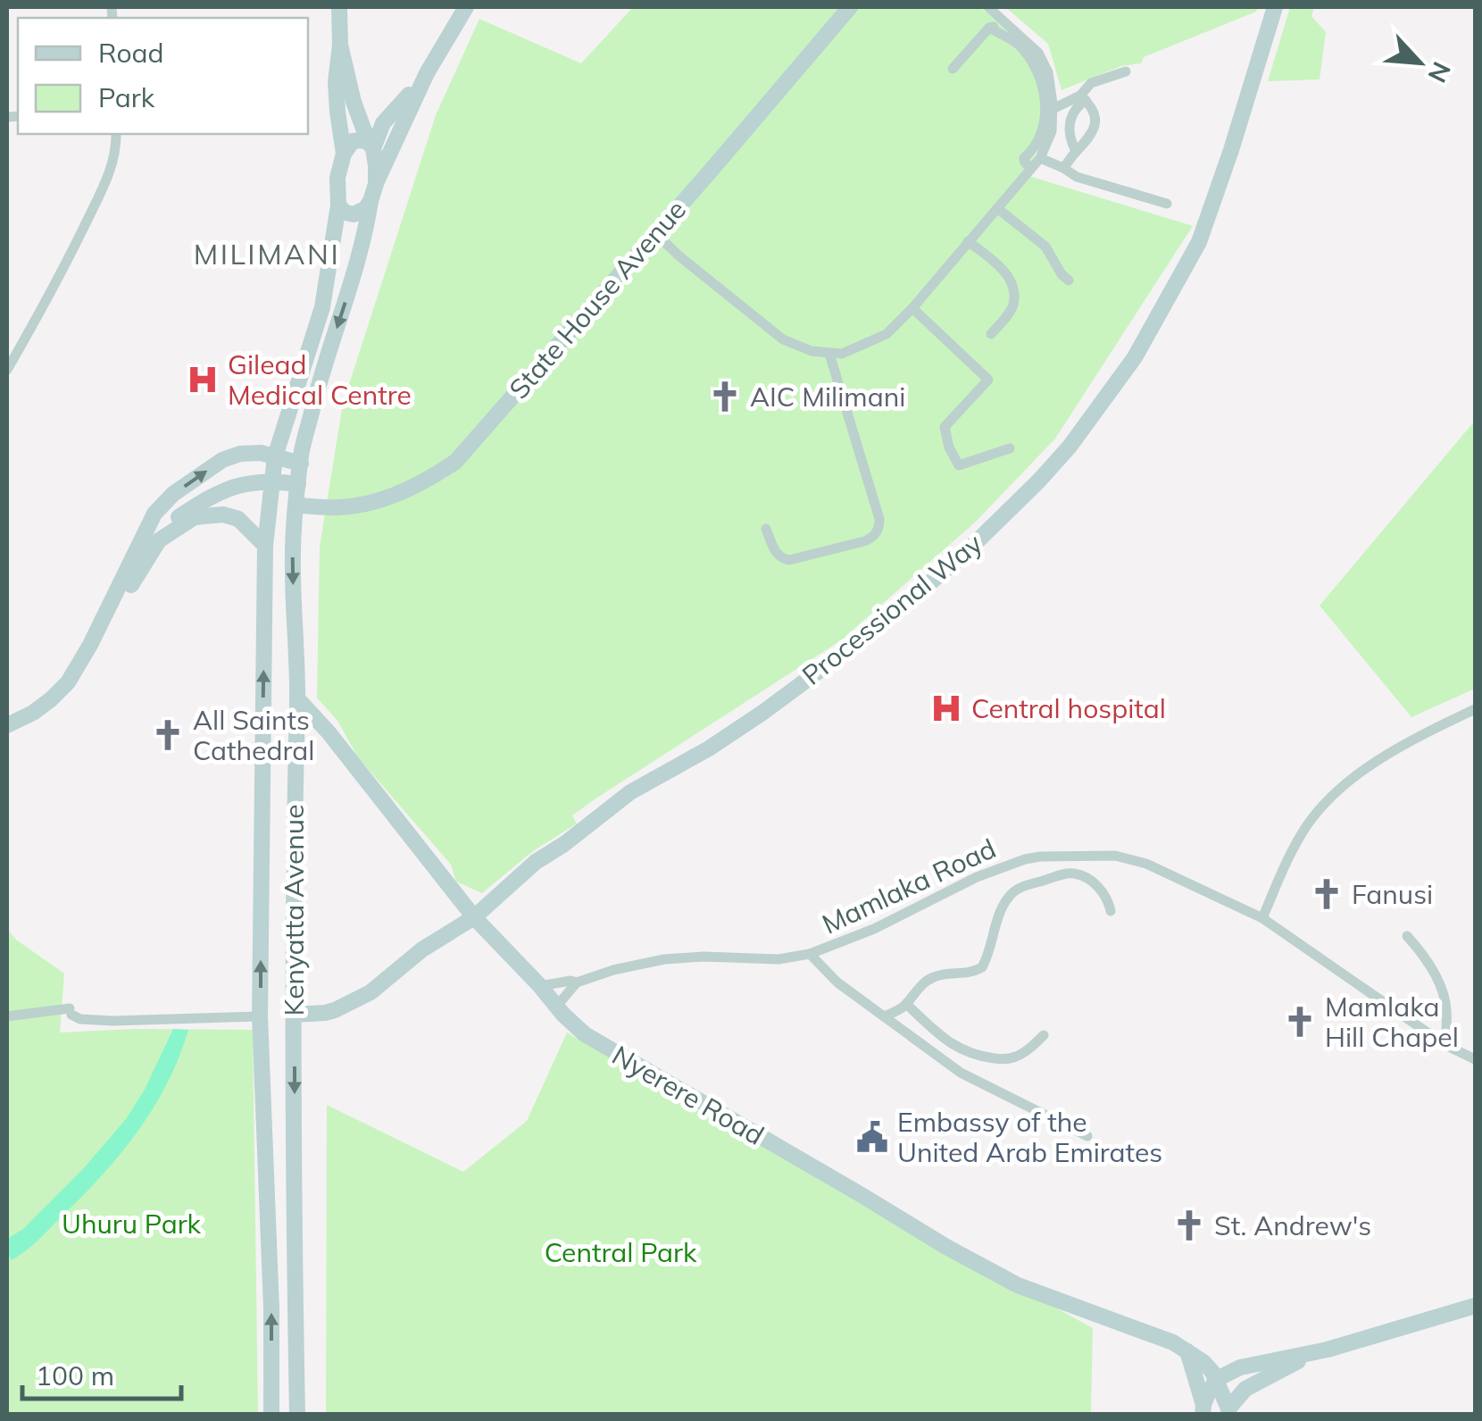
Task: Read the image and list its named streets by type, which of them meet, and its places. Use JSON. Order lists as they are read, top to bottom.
{
  "streets": {
    "main road": [
      "State House Avenue",
      "Processional Way",
      "Kenyatta Avenue",
      "Nyerere Road"
    ],
    "street": ["Mamlaka Road"]
  },
  "crossings": [
    ["State House Avenue", "Kenyatta Avenue"],
    ["Processional Way", "Kenyatta Avenue"],
    ["Processional Way", "Nyerere Road"],
    ["Mamlaka Road", "Nyerere Road"],
    ["Kenyatta Avenue", "Nyerere Road"]
  ],
  "districts": ["MILIMANI"],
  "parks": ["Uhuru Park", "Central Park"],
  "places": {
    "hospital": ["Gilead Medical Centre", "Central hospital"],
    "church": [
      "AIC Milimani",
      "All Saints Cathedral",
      "Fanusi",
      "Mamlaka Hill Chapel",
      "St. Andrew's"
    ],
    "public building": ["Embassy of the United Arab Emirates"]
  },
  "legend": ["Road", "Park"],
  "scale_bar": "100 m",
  "north": "bottom right"
}
